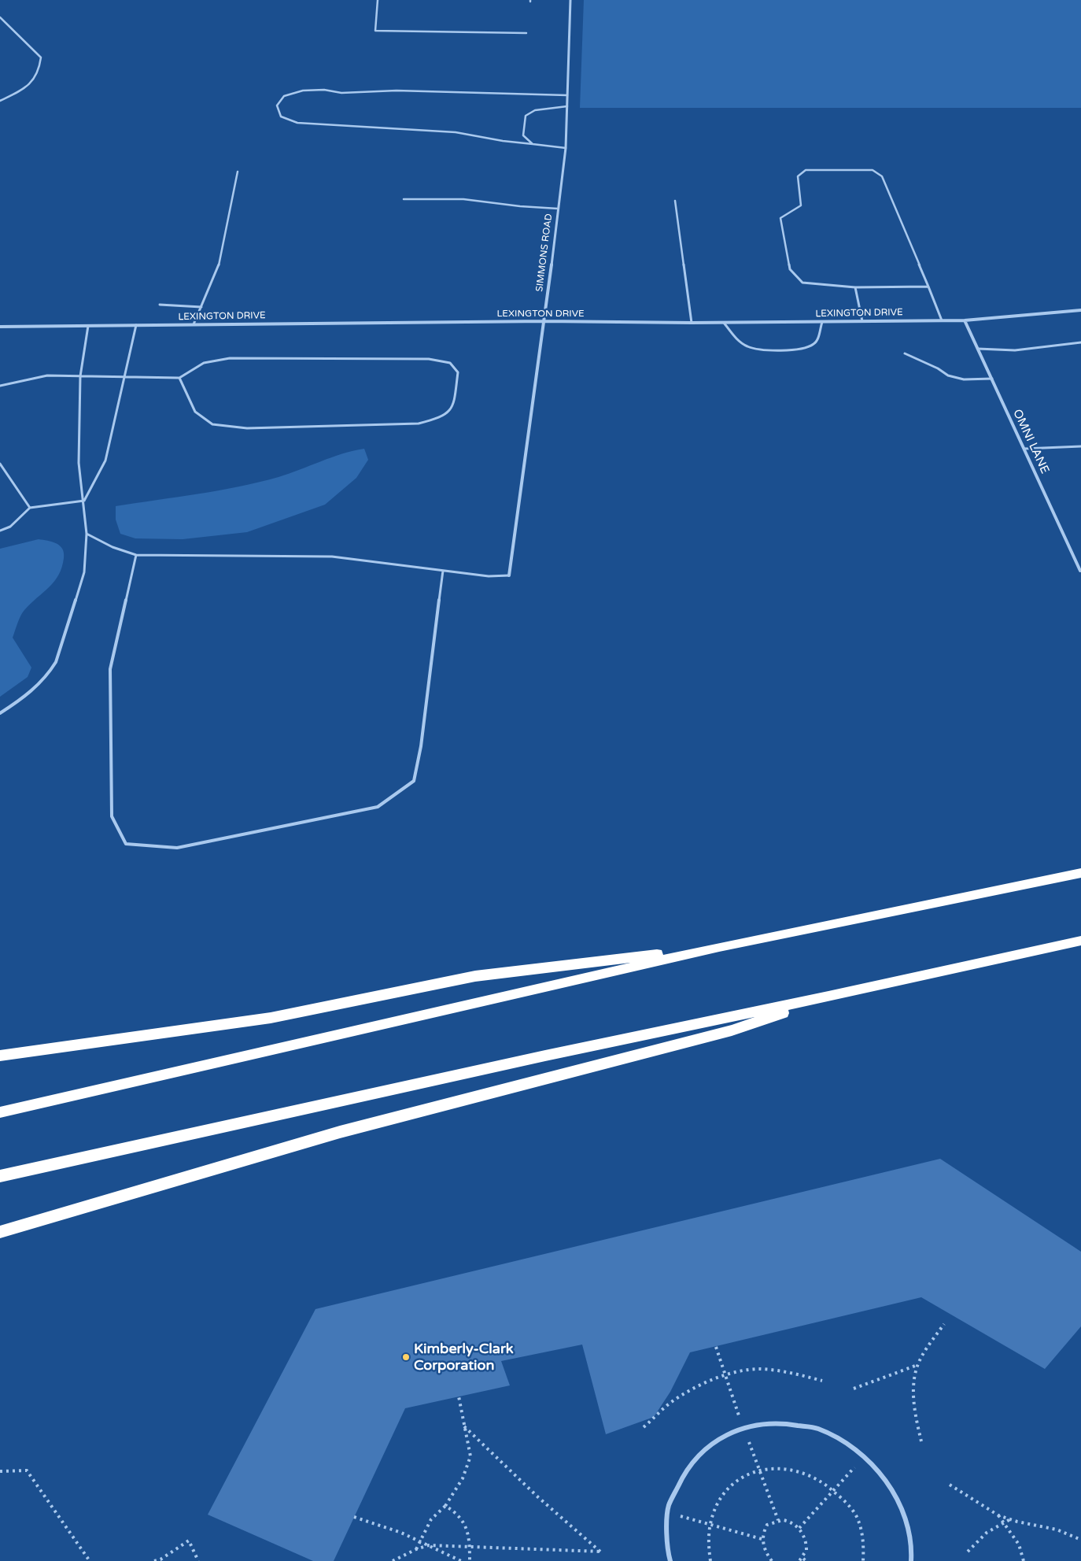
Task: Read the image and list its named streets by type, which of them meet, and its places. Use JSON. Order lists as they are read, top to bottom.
{
  "streets": {
    "street": ["SIMMONS ROAD", "LEXINGTON DRIVE", "OMNI LANE"]
  },
  "crossings": [
    ["SIMMONS ROAD", "LEXINGTON DRIVE"],
    ["LEXINGTON DRIVE", "OMNI LANE"]
  ],
  "places": ["Kimberly-Clark Corporation"]
}
